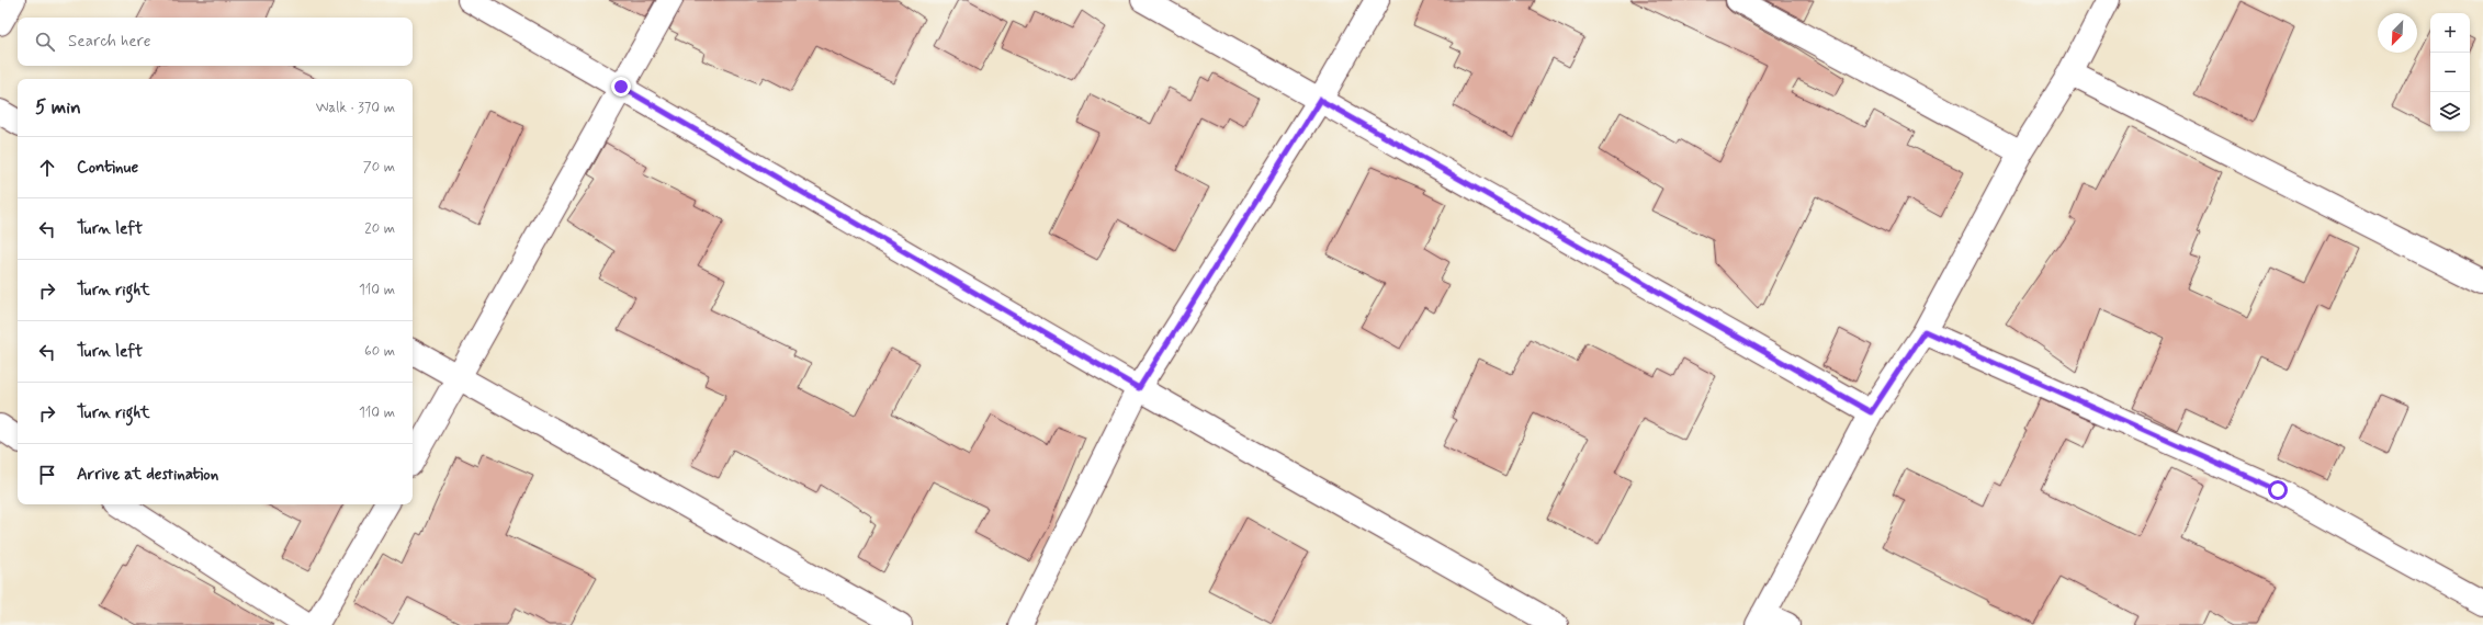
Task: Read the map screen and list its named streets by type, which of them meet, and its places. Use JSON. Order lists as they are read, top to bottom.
{
  "north": "bottom left",
  "page": {
    "map_buttons": ["+", "−"],
    "search": "Search here",
    "heading": ["5 min", "Walk · 370 m"],
    "list": [
      ["Continue", "70 m"],
      ["Turn left", "20 m"],
      ["Turn right", "110 m"],
      ["Turn left", "60 m"],
      ["Turn right", "110 m"],
      "Arrive at destination"
    ]
  }
}
